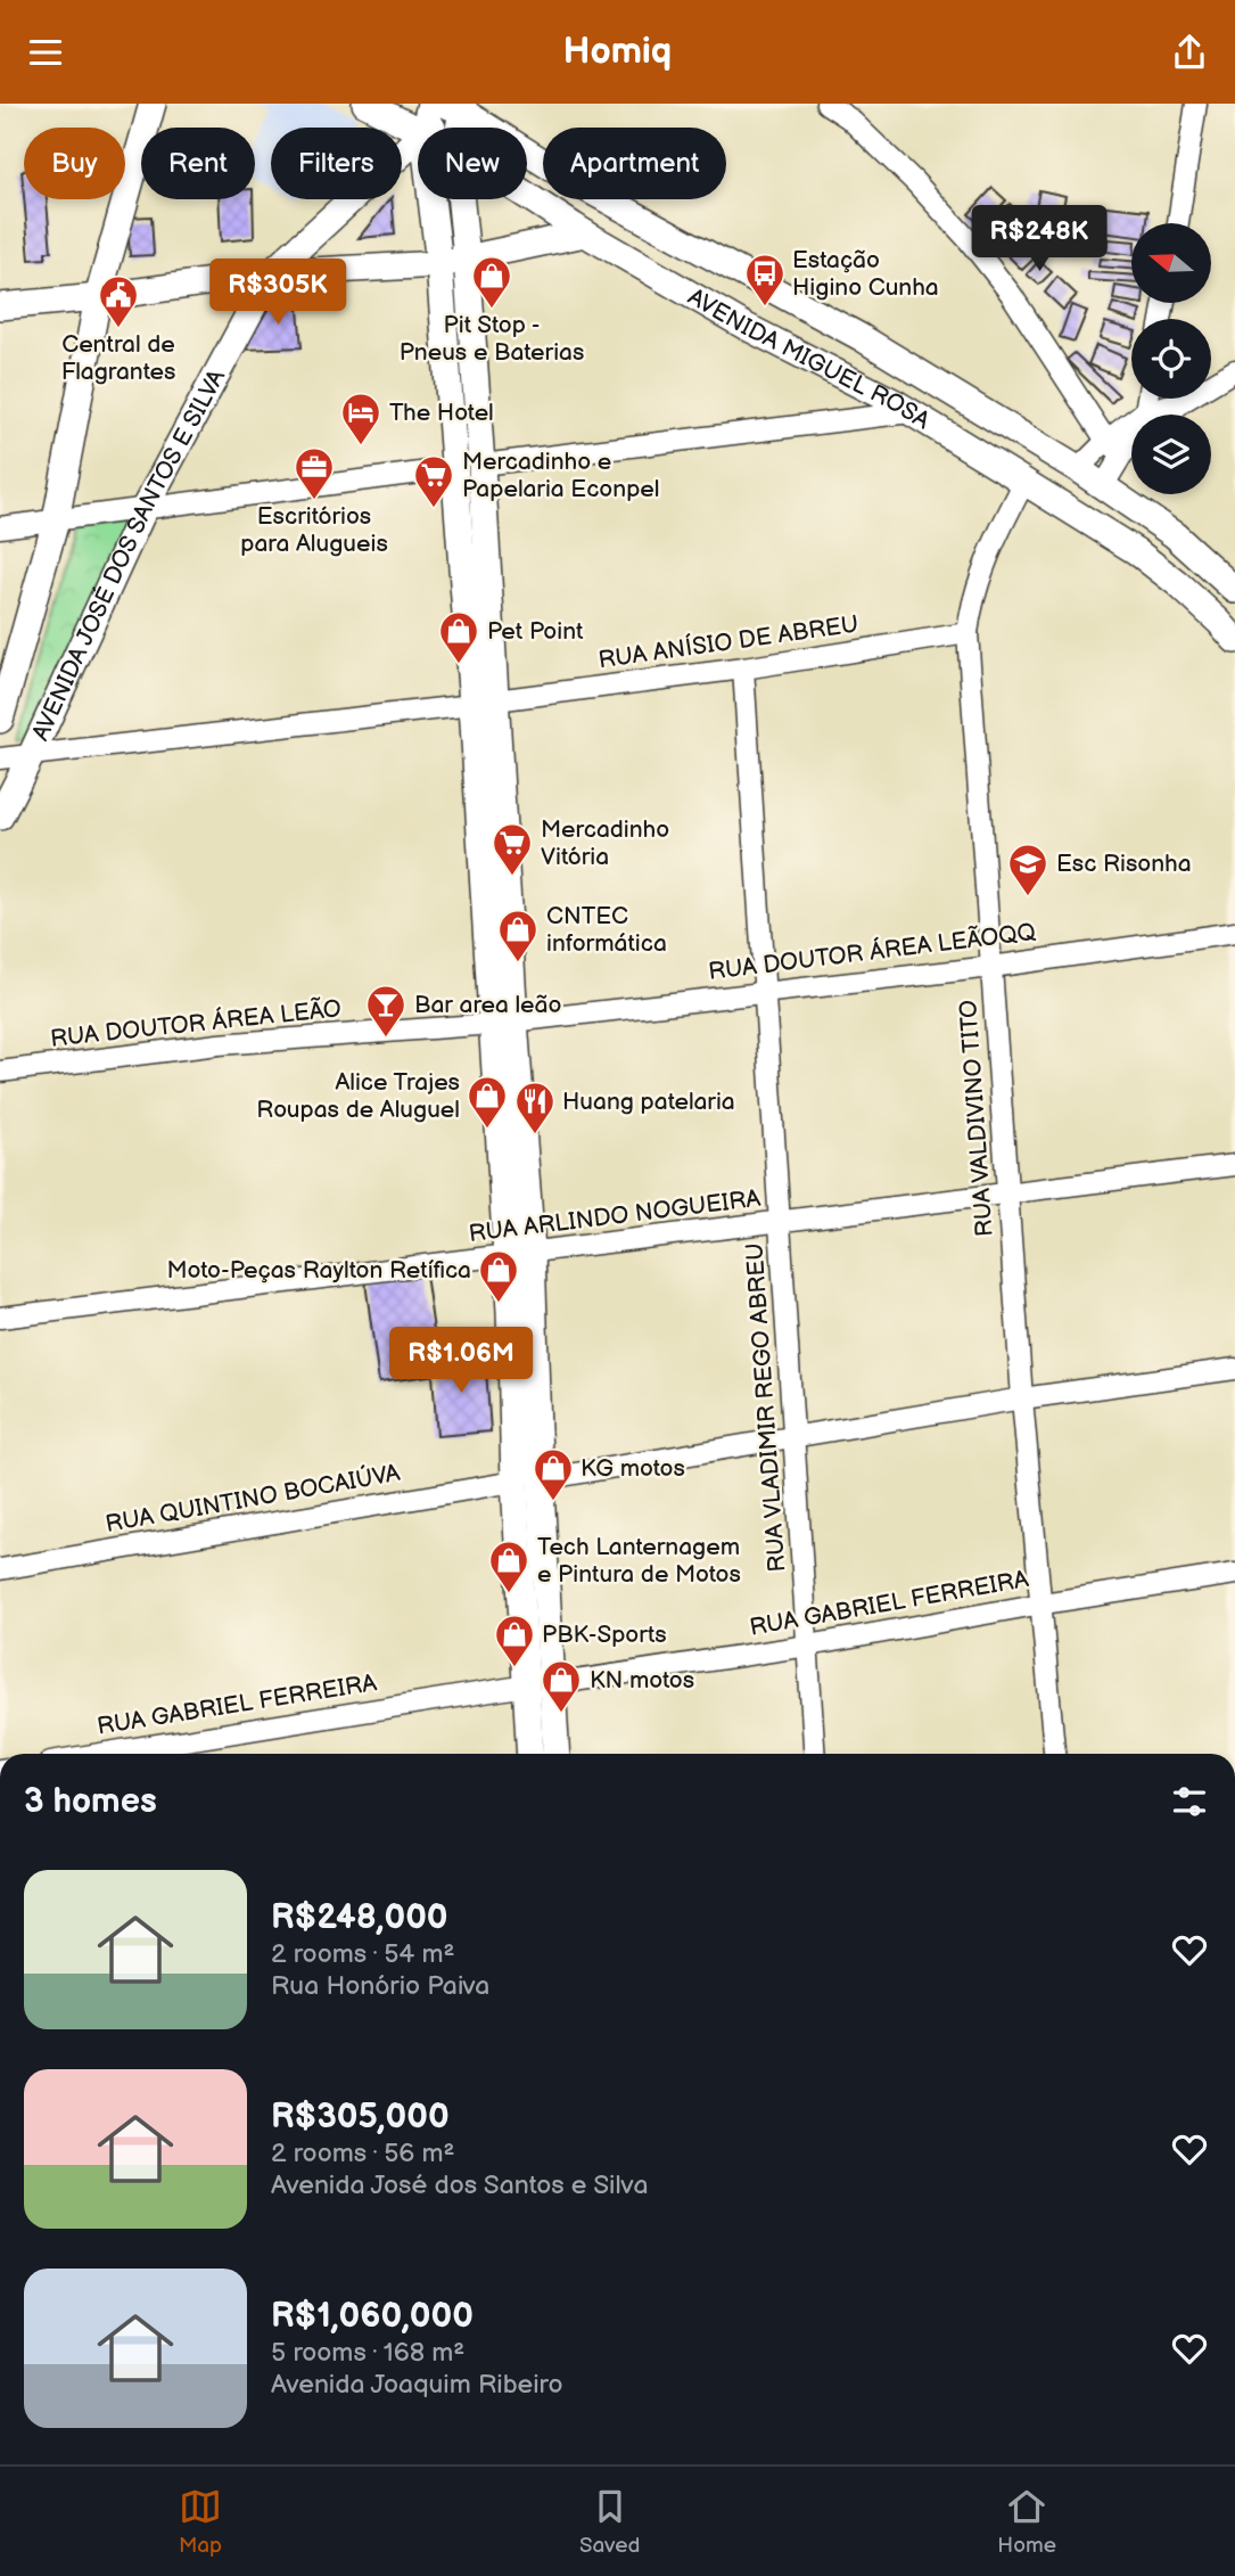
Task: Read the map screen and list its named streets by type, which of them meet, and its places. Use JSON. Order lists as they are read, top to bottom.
{
  "streets": {
    "main road": ["AVENIDA MIGUEL ROSA", "AVENIDA JOSÉ DOS SANTOS E SILVA"],
    "street": [
      "RUA ANÍSIO DE ABREU",
      "RUA DOUTOR ÁREA LEÃOQQ",
      "RUA DOUTOR ÁREA LEÃO",
      "RUA VALDIVINO TITO",
      "RUA ARLINDO NOGUEIRA",
      "RUA VLADIMIR REGO ABREU",
      "RUA QUINTINO BOCAIÚVA",
      "RUA GABRIEL FERREIRA"
    ]
  },
  "crossings": [
    ["AVENIDA MIGUEL ROSA", "AVENIDA JOSÉ DOS SANTOS E SILVA"],
    ["AVENIDA MIGUEL ROSA", "RUA VALDIVINO TITO"],
    ["AVENIDA JOSÉ DOS SANTOS E SILVA", "RUA ANÍSIO DE ABREU"],
    ["RUA ANÍSIO DE ABREU", "RUA VALDIVINO TITO"],
    ["RUA ANÍSIO DE ABREU", "RUA VLADIMIR REGO ABREU"],
    ["RUA DOUTOR ÁREA LEÃOQQ", "RUA DOUTOR ÁREA LEÃO"],
    ["RUA DOUTOR ÁREA LEÃOQQ", "RUA VALDIVINO TITO"],
    ["RUA DOUTOR ÁREA LEÃOQQ", "RUA VLADIMIR REGO ABREU"],
    ["RUA VALDIVINO TITO", "RUA ARLINDO NOGUEIRA"],
    ["RUA VALDIVINO TITO", "RUA QUINTINO BOCAIÚVA"],
    ["RUA VALDIVINO TITO", "RUA GABRIEL FERREIRA"],
    ["RUA ARLINDO NOGUEIRA", "RUA VLADIMIR REGO ABREU"],
    ["RUA VLADIMIR REGO ABREU", "RUA QUINTINO BOCAIÚVA"],
    ["RUA VLADIMIR REGO ABREU", "RUA GABRIEL FERREIRA"]
  ],
  "places": {
    "bus stop": ["Estação Higino Cunha"],
    "shop": [
      "Pit Stop - Pneus e Baterias",
      "Pet Point",
      "CNTEC informática",
      "Alice Trajes Roupas de Aluguel",
      "Moto-Peças Raylton Retífica",
      "KG motos",
      "Tech Lanternagem e Pintura de Motos",
      "PBK-Sports",
      "KN motos"
    ],
    "public building": ["Central de Flagrantes"],
    "hotel": ["The Hotel"],
    "office": ["Escritórios para Alugueis"],
    "supermarket": ["Mercadinho e Papelaria Econpel", "Mercadinho Vitória"],
    "school or university": ["Esc Risonha"],
    "bar": ["Bar area leão"],
    "restaurant": ["Huang patelaria"]
  },
  "north": "left",
  "page": {
    "header": "Homiq",
    "chip": [
      "Buy",
      "Rent",
      "Filters",
      "New",
      "Apartment"
    ],
    "price": ["R$248K", "R$305K", "R$1.06M"],
    "heading": "3 homes",
    "list": [
      {
        "name": "R$248,000",
        "note": "2 rooms · 54 m² · Rua Honório Paiva"
      },
      {
        "name": "R$305,000",
        "note": "2 rooms · 56 m² · Avenida José dos Santos e Silva"
      },
      {
        "name": "R$1,060,000",
        "note": "5 rooms · 168 m² · Avenida Joaquim Ribeiro"
      }
    ],
    "tabs": ["Map", "Saved", "Home"]
  }
}
